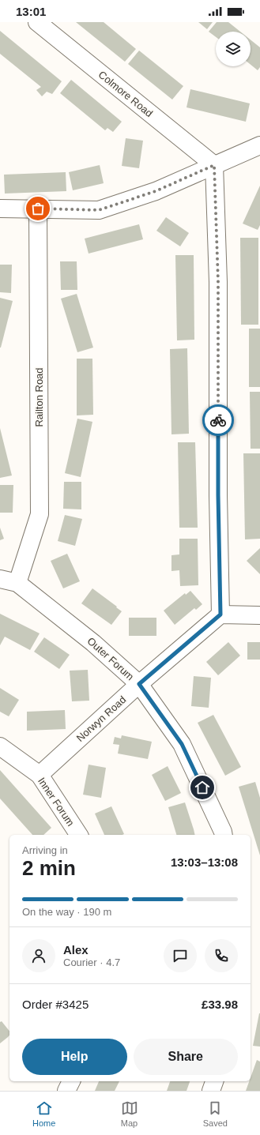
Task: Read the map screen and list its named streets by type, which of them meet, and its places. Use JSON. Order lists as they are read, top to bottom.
{
  "streets": {
    "street": [
      "Colmore Road",
      "Railton Road",
      "Outer Forum",
      "Norwyn Road",
      "Inner Forum"
    ]
  },
  "crossings": [
    ["Railton Road", "Outer Forum"],
    ["Outer Forum", "Norwyn Road"],
    ["Norwyn Road", "Inner Forum"]
  ],
  "page": {
    "status": "13:01",
    "heading": ["2 min", "Arriving in", "13:03–13:08"],
    "panel": [
      "Alex",
      "Courier · 4.7",
      "Order #3425",
      "£33.98"
    ],
    "bar": "On the way · 190 m",
    "buttons": ["Help", "Share"],
    "tabs": ["Home", "Map", "Saved"]
  }
}
